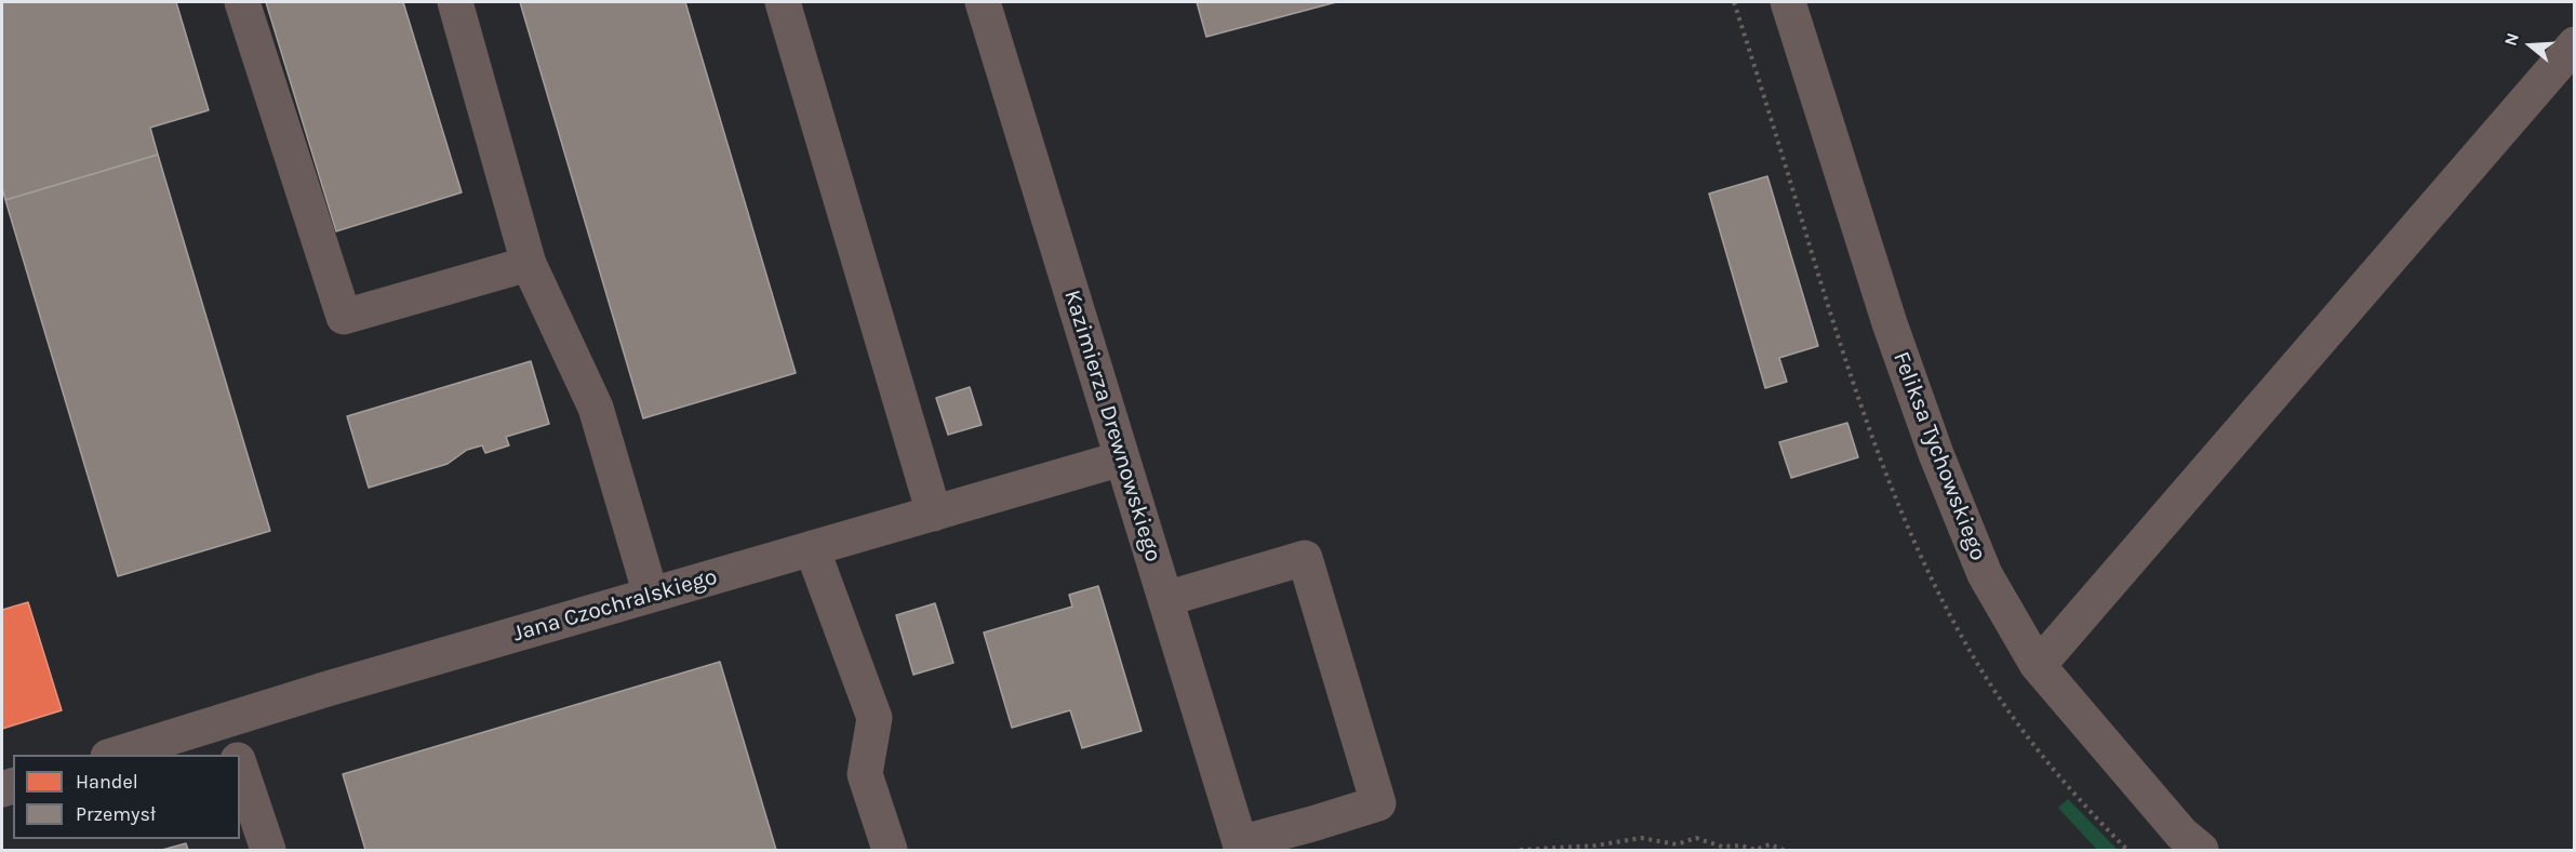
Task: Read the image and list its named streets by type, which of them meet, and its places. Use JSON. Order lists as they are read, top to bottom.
{
  "streets": {
    "street": ["Kazimierza Drewnowskiego", "Feliksa Tychowskiego", "Jana Czochralskiego"]
  },
  "crossings": [
    ["Kazimierza Drewnowskiego", "Jana Czochralskiego"]
  ],
  "legend": ["Handel", "Przemysł"],
  "north": "left"
}
